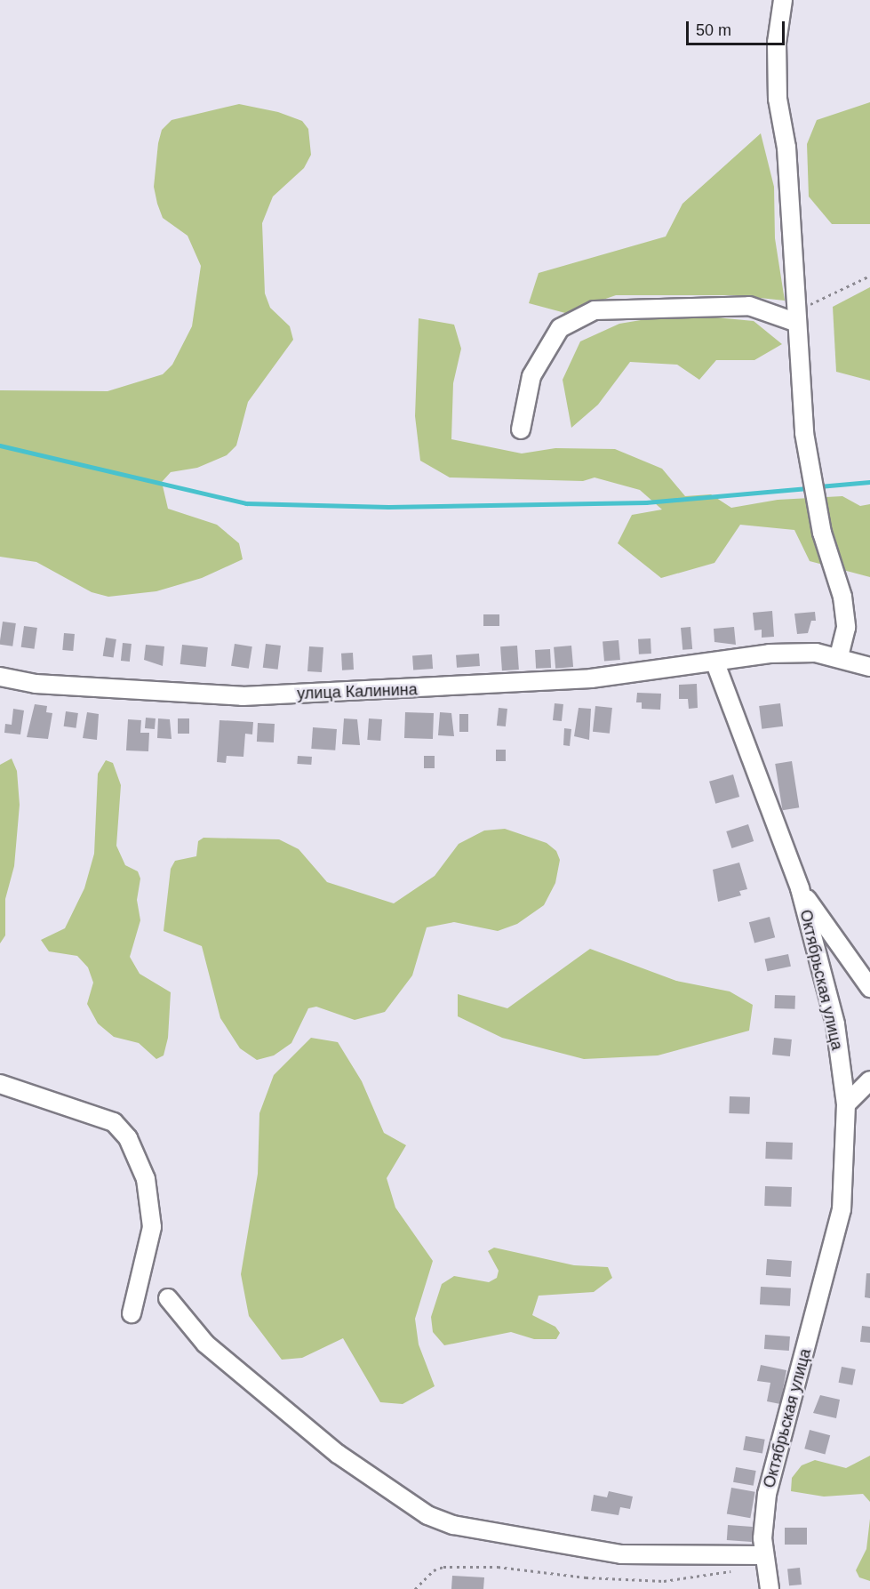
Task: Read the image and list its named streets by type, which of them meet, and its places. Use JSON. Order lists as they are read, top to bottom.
{
  "streets": {
    "street": ["улица Калинина", "Октябрьская улица"]
  },
  "crossings": [
    ["улица Калинина", "Октябрьская улица"]
  ],
  "scale_bar": "50 m"
}
